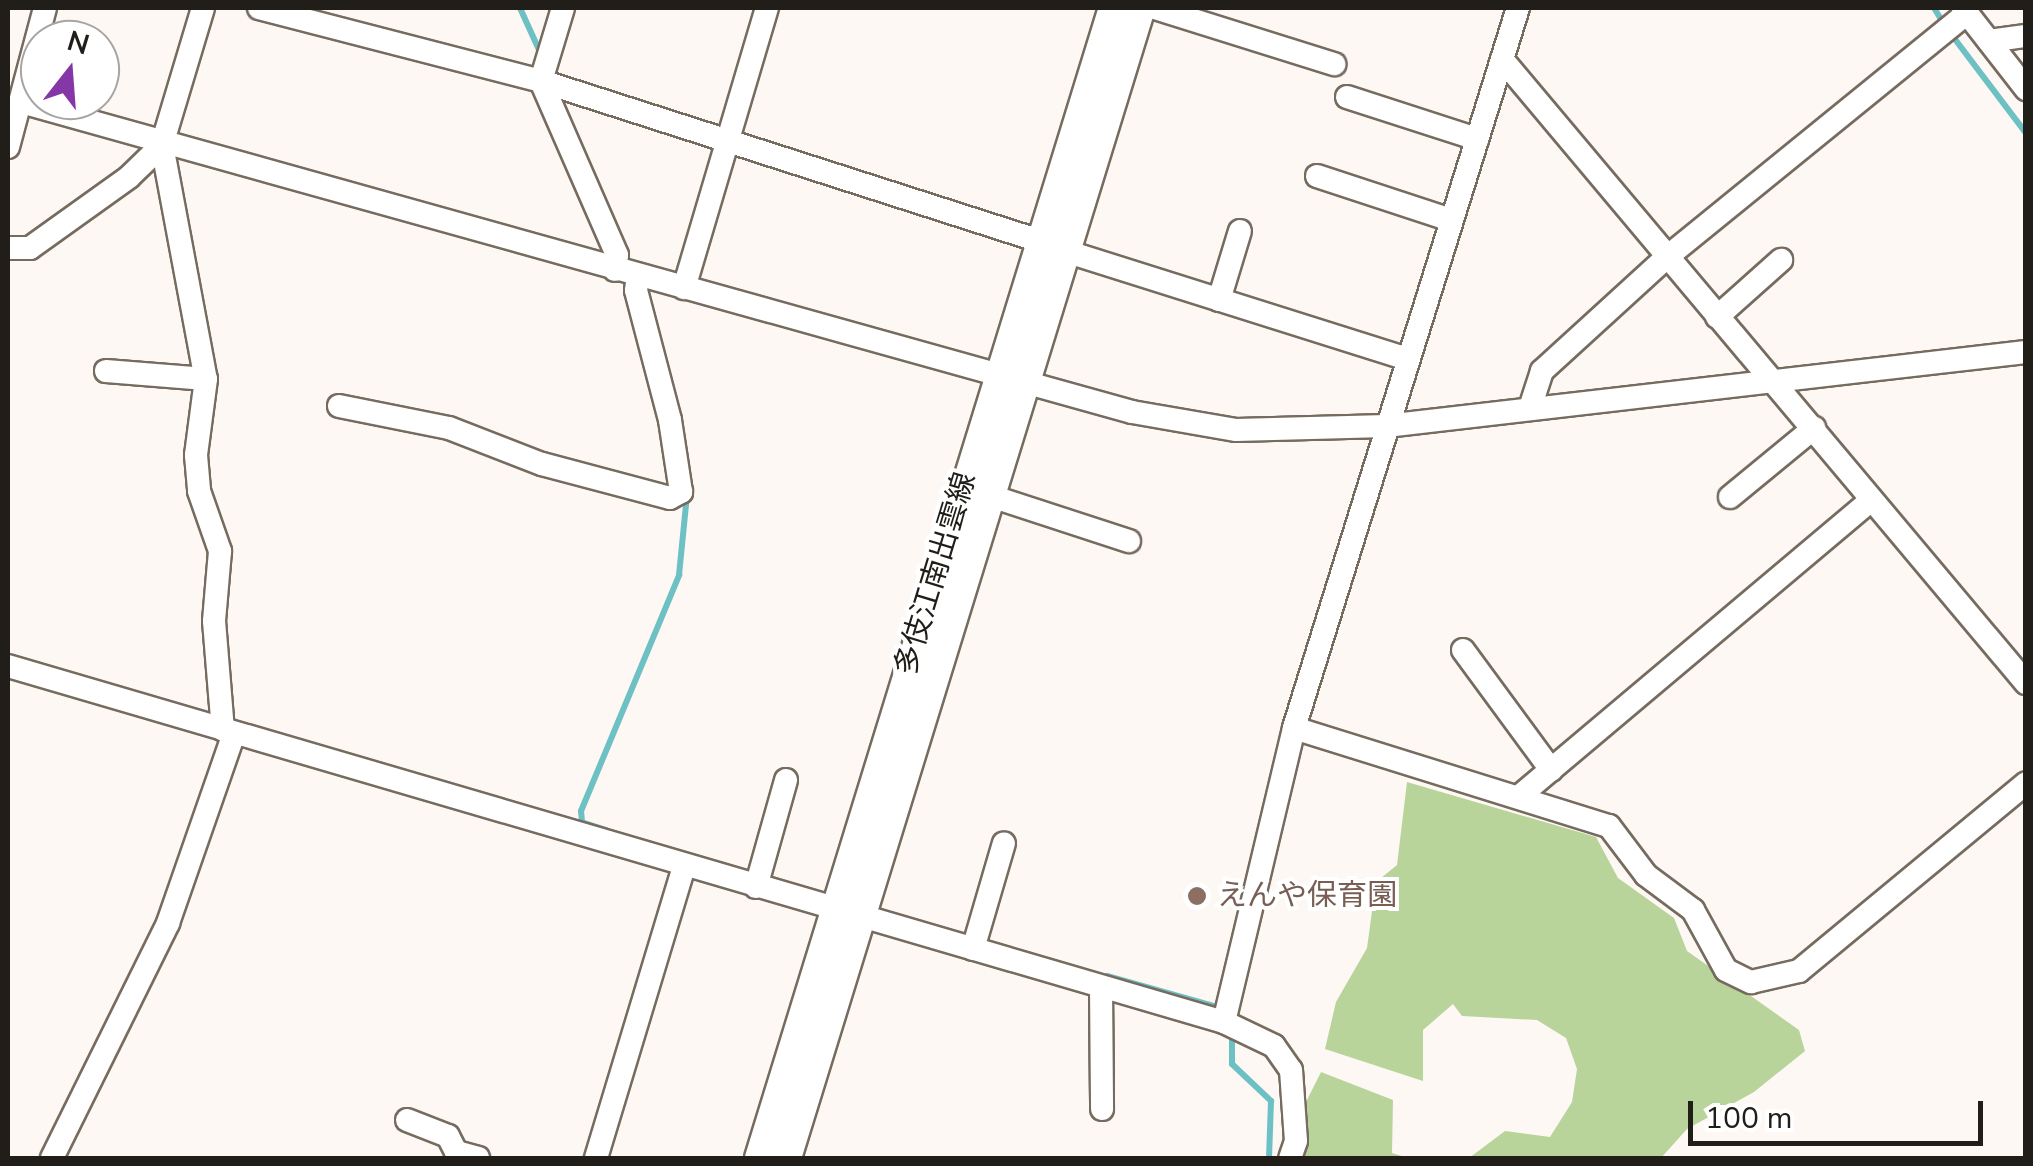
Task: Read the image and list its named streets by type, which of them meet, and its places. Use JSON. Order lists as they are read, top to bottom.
{
  "streets": {
    "main road": ["多伎江南出雲線"]
  },
  "places": ["えんや保育園"],
  "scale_bar": "100 m",
  "north": "top"
}
